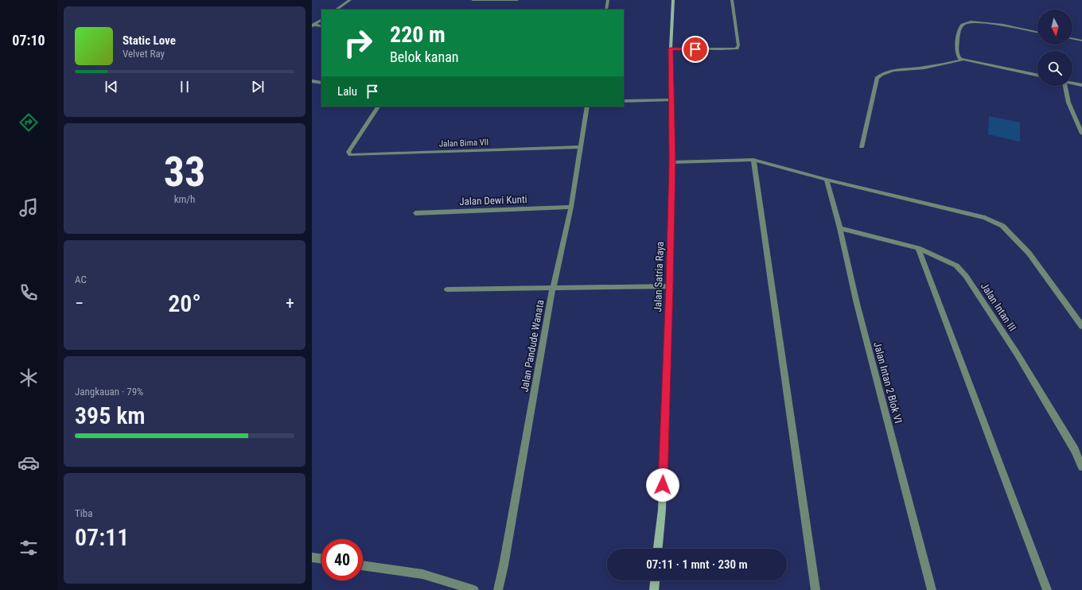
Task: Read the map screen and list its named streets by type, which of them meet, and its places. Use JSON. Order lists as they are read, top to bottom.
{
  "streets": {
    "street": [
      "Jalan Bima VII",
      "Jalan Dewi Kunti",
      "Jalan Satria Raya",
      "Jalan Intan III",
      "Jalan Pandude Wanata",
      "Jalan Intan 2 Blok VI"
    ]
  },
  "crossings": [
    ["Jalan Bima VII", "Jalan Pandude Wanata"],
    ["Jalan Dewi Kunti", "Jalan Pandude Wanata"],
    ["Jalan Intan III", "Jalan Intan 2 Blok VI"]
  ],
  "north": "bottom",
  "page": {
    "tabs": "07:10",
    "turn": ["220 m", "Belok kanan"],
    "song": ["Static Love", "Velvet Ray"],
    "then": "Lalu",
    "tile": [
      ["33", "km/h"],
      "AC",
      ["Jangkauan · 79%", "395 km"],
      ["Tiba", "07:11"]
    ],
    "heat": ["−", "20°", "+"],
    "limit": "40",
    "trip": "07:11 · 1 mnt · 230 m"
  }
}
